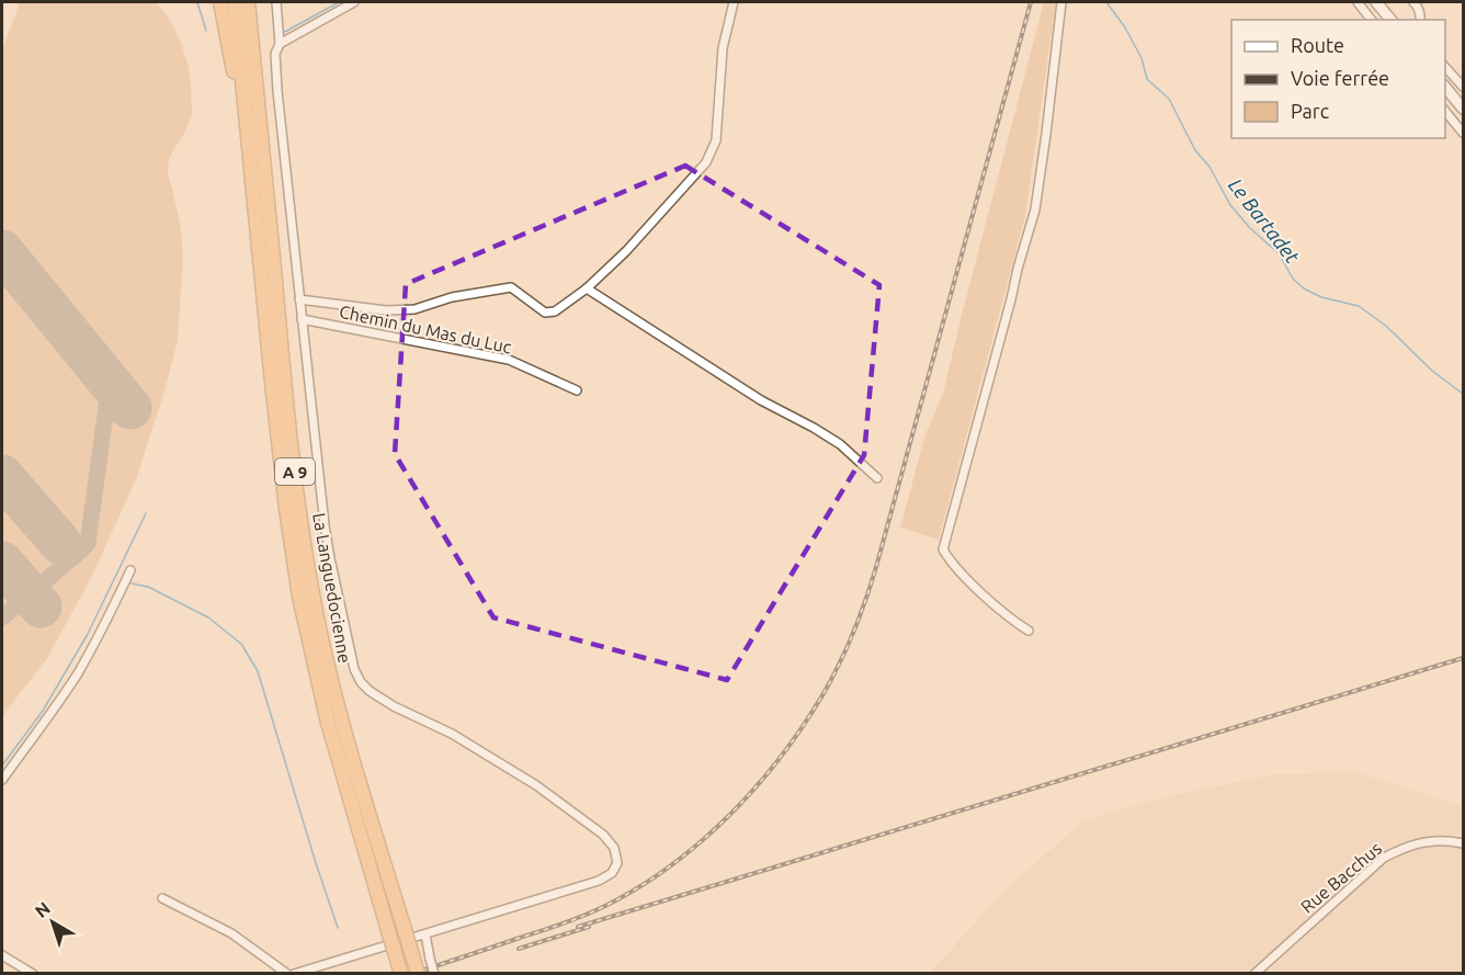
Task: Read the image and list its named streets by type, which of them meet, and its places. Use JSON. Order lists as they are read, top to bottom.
{
  "streets": {
    "highway": ["A 9", "La Languedocienne"],
    "street": ["Chemin du Mas du Luc", "Rue Bacchus"]
  },
  "water": ["Le Bartadet"],
  "legend": ["Route", "Voie ferrée", "Parc"],
  "north": "top left"
}
